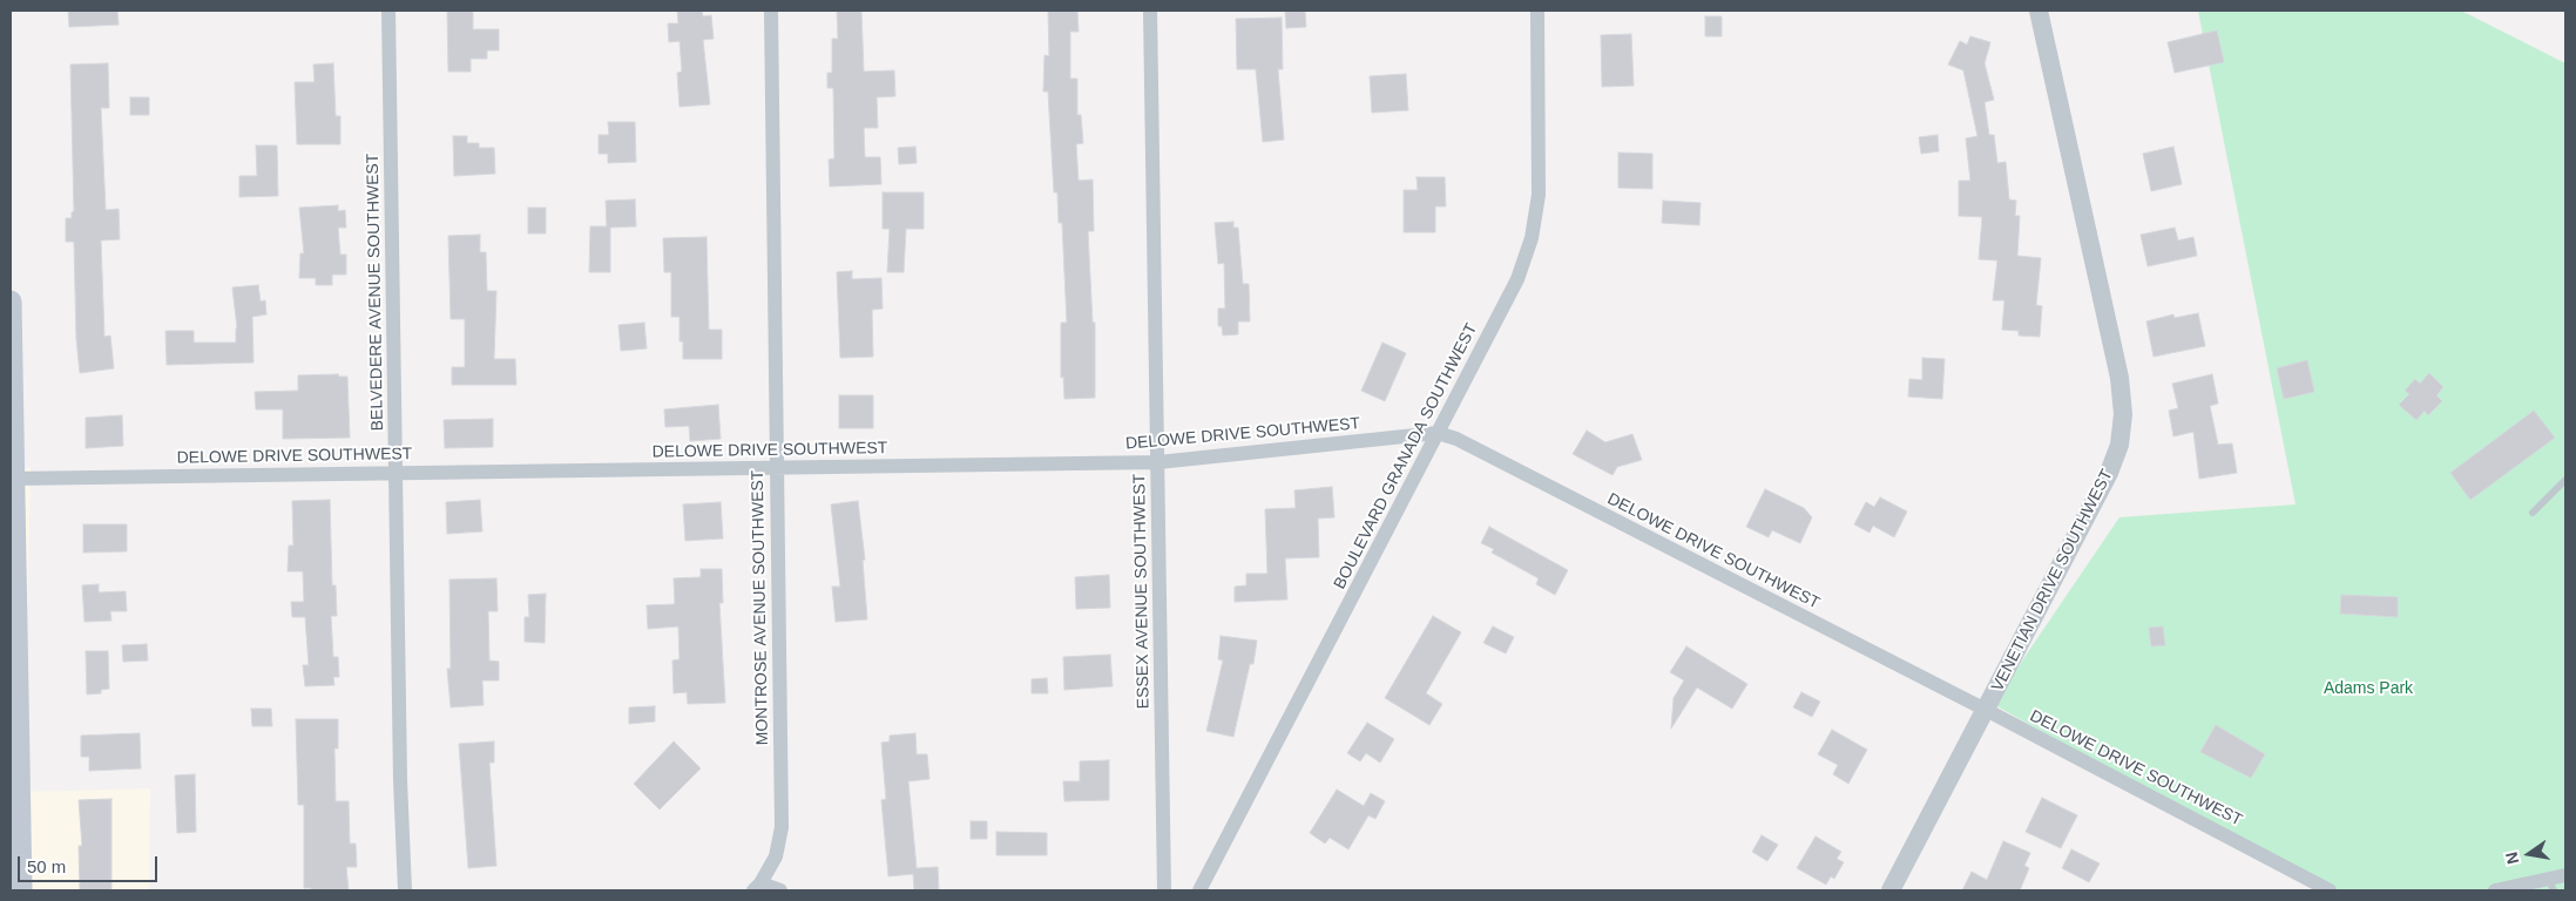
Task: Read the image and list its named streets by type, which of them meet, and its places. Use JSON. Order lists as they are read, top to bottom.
{
  "streets": {
    "street": [
      "BELVEDERE AVENUE SOUTHWEST",
      "DELOWE DRIVE SOUTHWEST",
      "BOULEVARD GRANADA SOUTHWEST",
      "VENETIAN DRIVE SOUTHWEST",
      "ESSEX AVENUE SOUTHWEST",
      "MONTROSE AVENUE SOUTHWEST"
    ]
  },
  "crossings": [
    ["BELVEDERE AVENUE SOUTHWEST", "DELOWE DRIVE SOUTHWEST"],
    ["DELOWE DRIVE SOUTHWEST", "BOULEVARD GRANADA SOUTHWEST"],
    ["DELOWE DRIVE SOUTHWEST", "VENETIAN DRIVE SOUTHWEST"],
    ["DELOWE DRIVE SOUTHWEST", "ESSEX AVENUE SOUTHWEST"],
    ["DELOWE DRIVE SOUTHWEST", "MONTROSE AVENUE SOUTHWEST"]
  ],
  "parks": ["Adams Park"],
  "scale_bar": "50 m",
  "north": "left"
}
